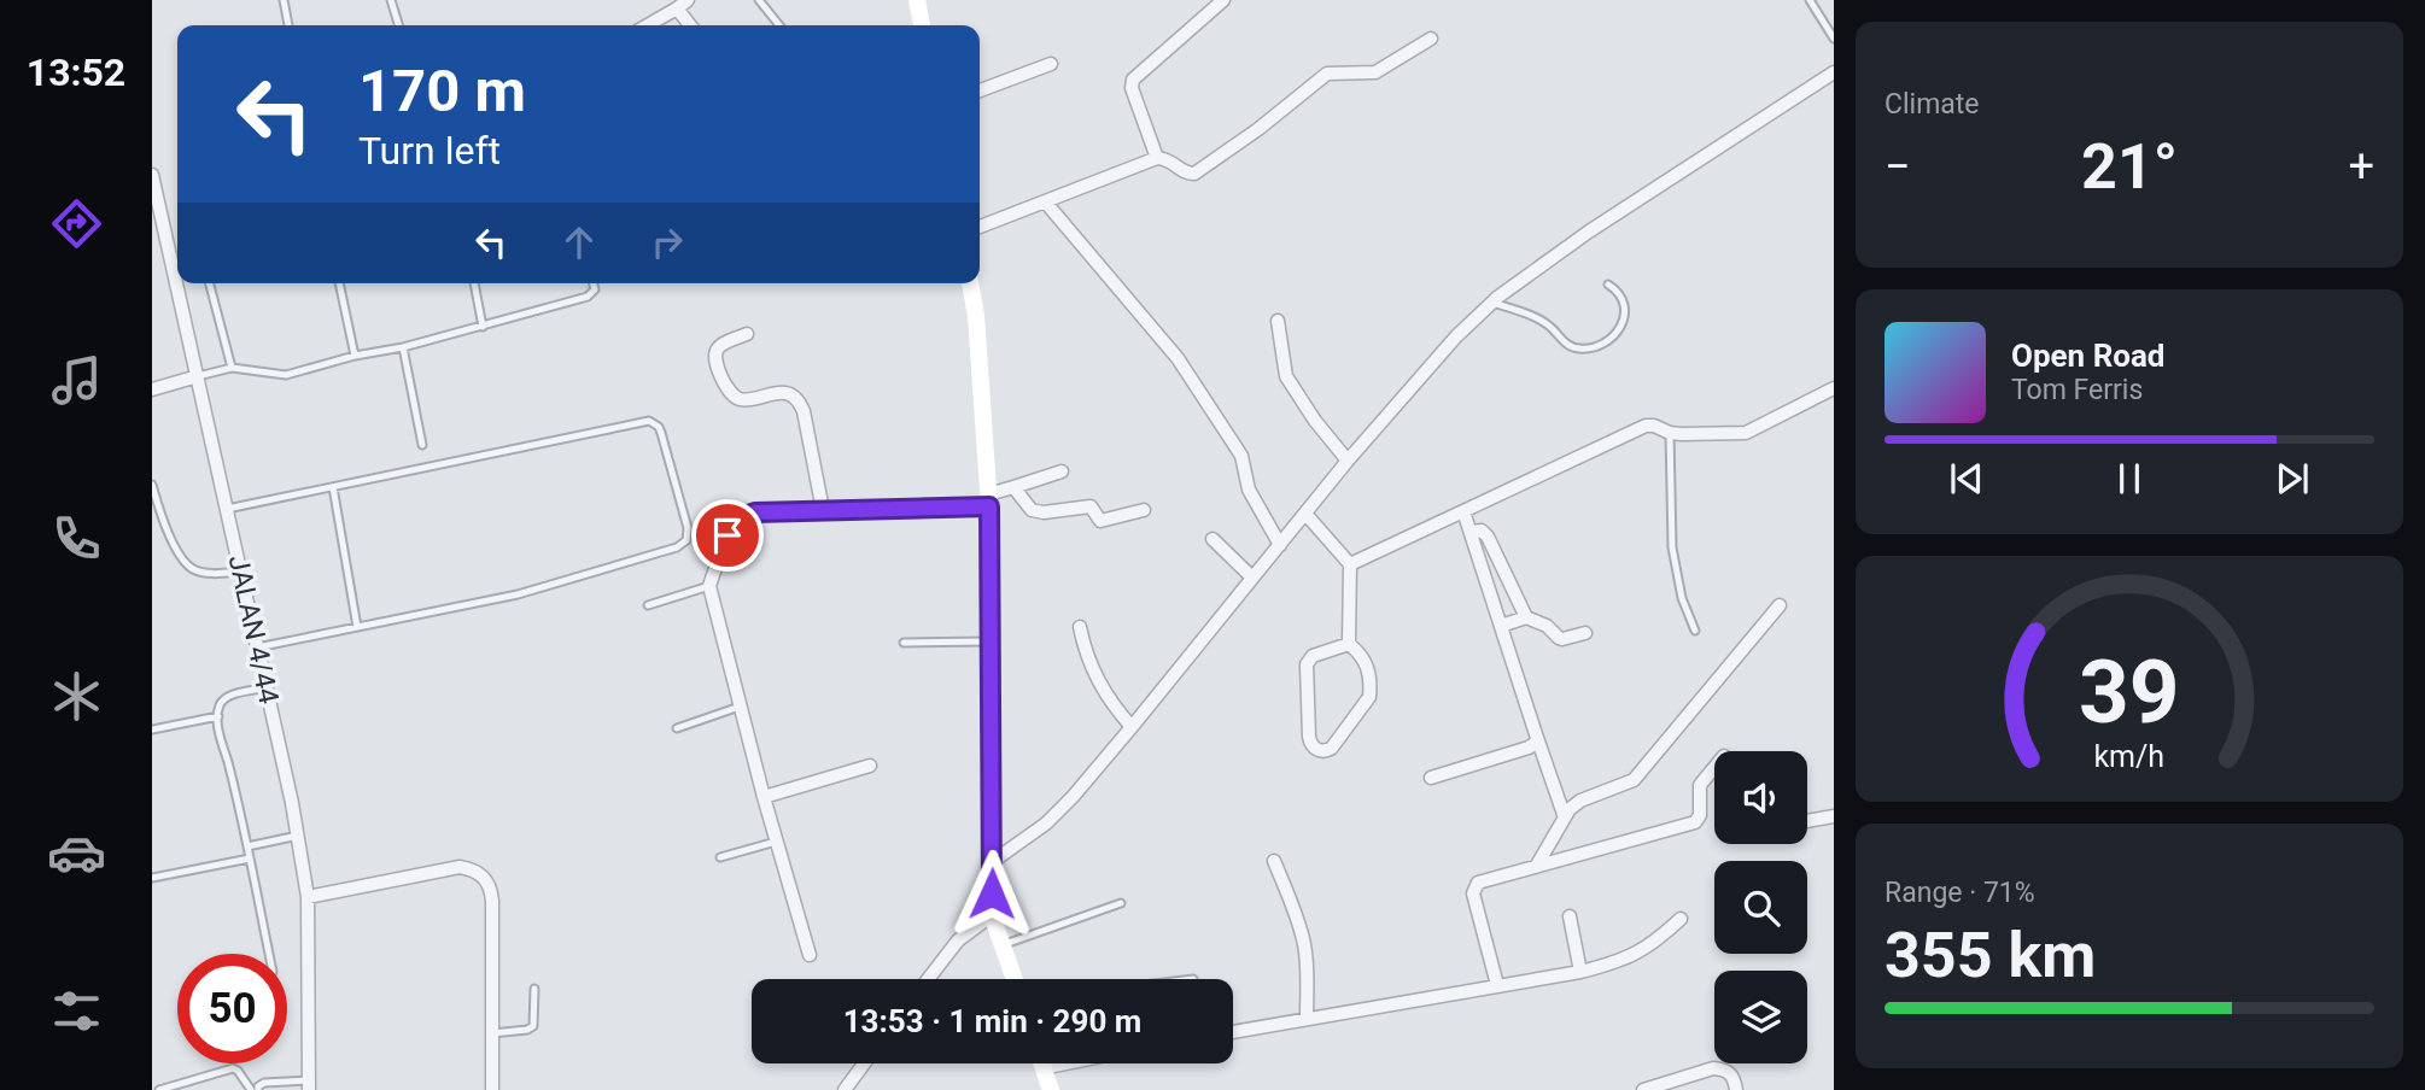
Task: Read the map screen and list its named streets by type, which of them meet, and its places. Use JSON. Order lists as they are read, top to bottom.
{
  "streets": {
    "street": ["JALAN 4/44"]
  },
  "page": {
    "tabs": "13:52",
    "tile": [
      "Climate",
      ["Range · 71%", "355 km"]
    ],
    "turn": ["170 m", "Turn left"],
    "heat": ["−", "21°", "+"],
    "song": ["Open Road", "Tom Ferris"],
    "limit": "50",
    "trip": "13:53 · 1 min · 290 m",
    "gauge": ["39", "km/h"]
  }
}
